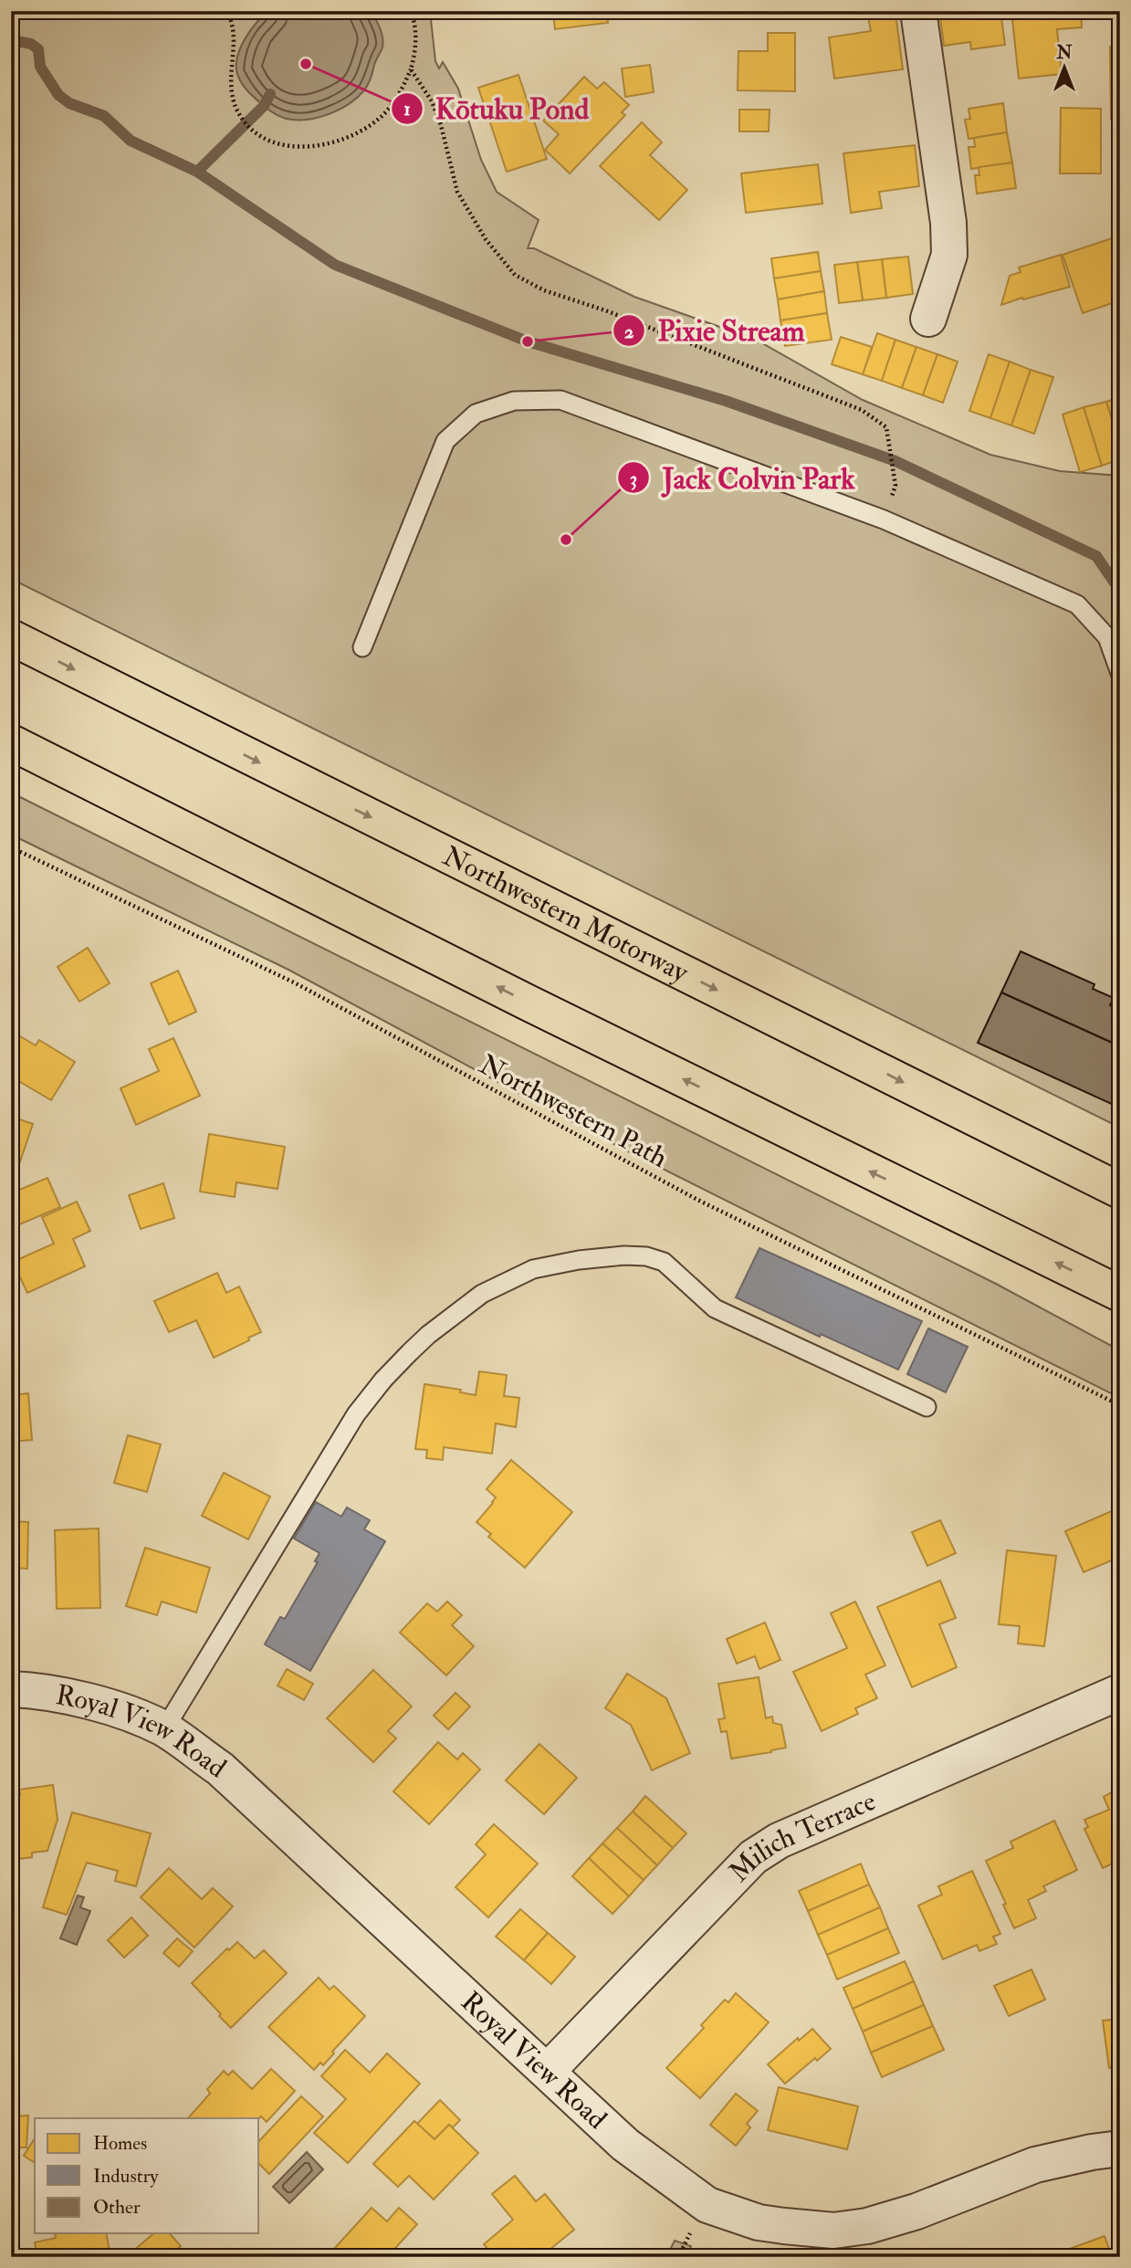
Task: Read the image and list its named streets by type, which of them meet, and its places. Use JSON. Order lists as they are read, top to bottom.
{
  "streets": {
    "highway": ["Northwestern Motorway"],
    "street": ["Royal View Road", "Milich Terrace"],
    "path": ["Northwestern Path"]
  },
  "crossings": [
    ["Royal View Road", "Milich Terrace"]
  ],
  "places": ["Kōtuku Pond", "Pixie Stream", "Jack Colvin Park"],
  "legend": ["Homes", "Industry", "Other"],
  "north": "top"
}
